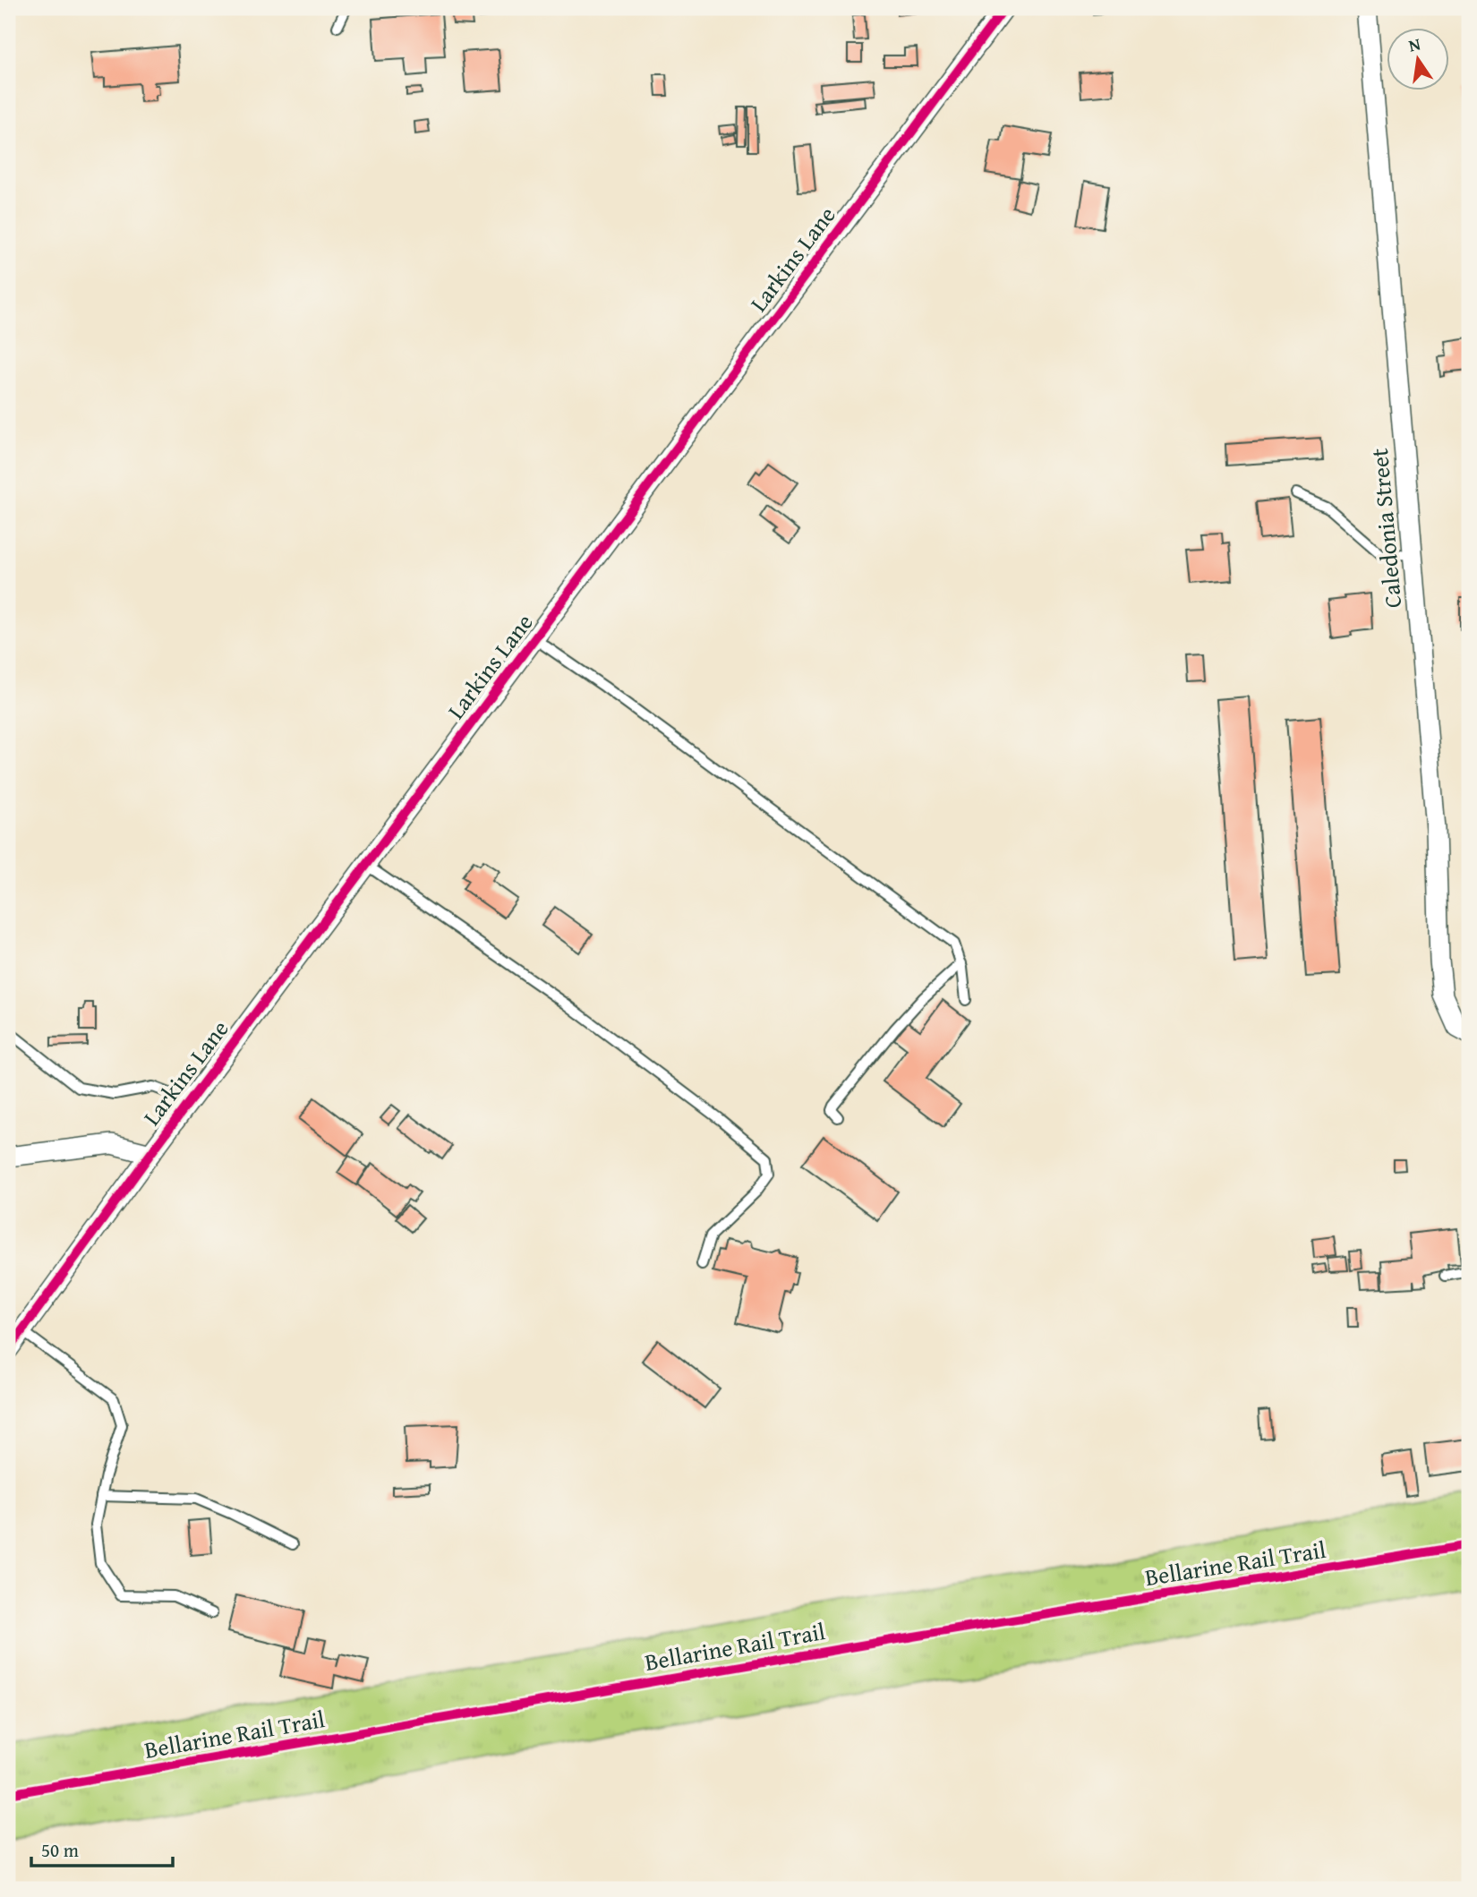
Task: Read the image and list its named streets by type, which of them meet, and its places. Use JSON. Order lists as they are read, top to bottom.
{
  "streets": {
    "street": ["Larkins Lane", "Caledonia Street"],
    "cycle path": ["Bellarine Rail Trail"]
  },
  "scale_bar": "50 m",
  "north": "top"
}
